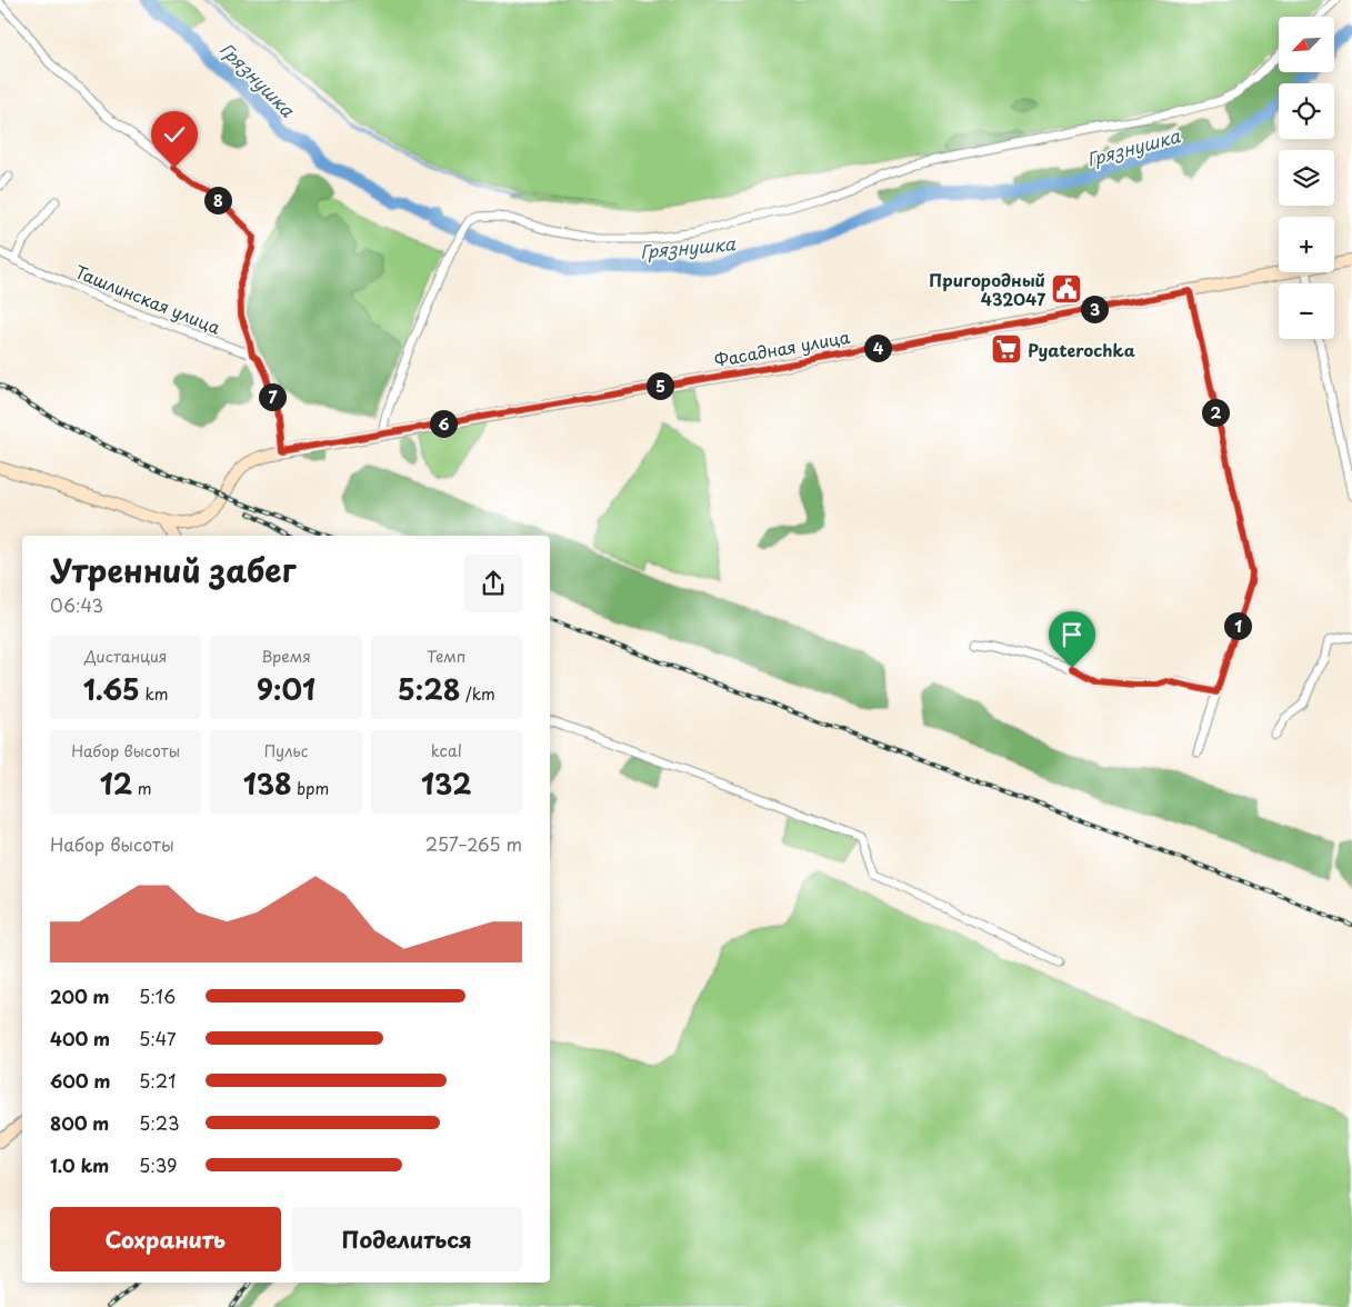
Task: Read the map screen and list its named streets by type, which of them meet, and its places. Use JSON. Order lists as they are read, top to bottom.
{
  "streets": {
    "main road": ["Фасадная улица"],
    "street": ["Ташлинская улица"]
  },
  "water": ["Грязнушка"],
  "places": {
    "public building": ["Пригородный 432047"],
    "supermarket": ["Pyaterochka"]
  },
  "north": "bottom left",
  "page": {
    "map_buttons": ["+", "−"],
    "pins": [
      "8",
      "3",
      "4",
      "5",
      "7",
      "2",
      "6",
      "1"
    ],
    "heading": ["Утренний забег", "06:43"],
    "stats": [
      ["Дистанция", "1.65 km"],
      ["Время", "9:01"],
      ["Темп", "5:28 /km"],
      ["Набор высоты", "12 m"],
      ["Пульс", "138 bpm"],
      ["kcal", "132"]
    ],
    "chart": ["Набор высоты", "257–265 m"],
    "list": [
      {
        "name": "200 m",
        "note": "5:16"
      },
      {
        "name": "400 m",
        "note": "5:47"
      },
      {
        "name": "600 m",
        "note": "5:21"
      },
      {
        "name": "800 m",
        "note": "5:23"
      },
      {
        "name": "1.0 km",
        "note": "5:39"
      }
    ],
    "buttons": ["Сохранить", "Поделиться"]
  }
}
